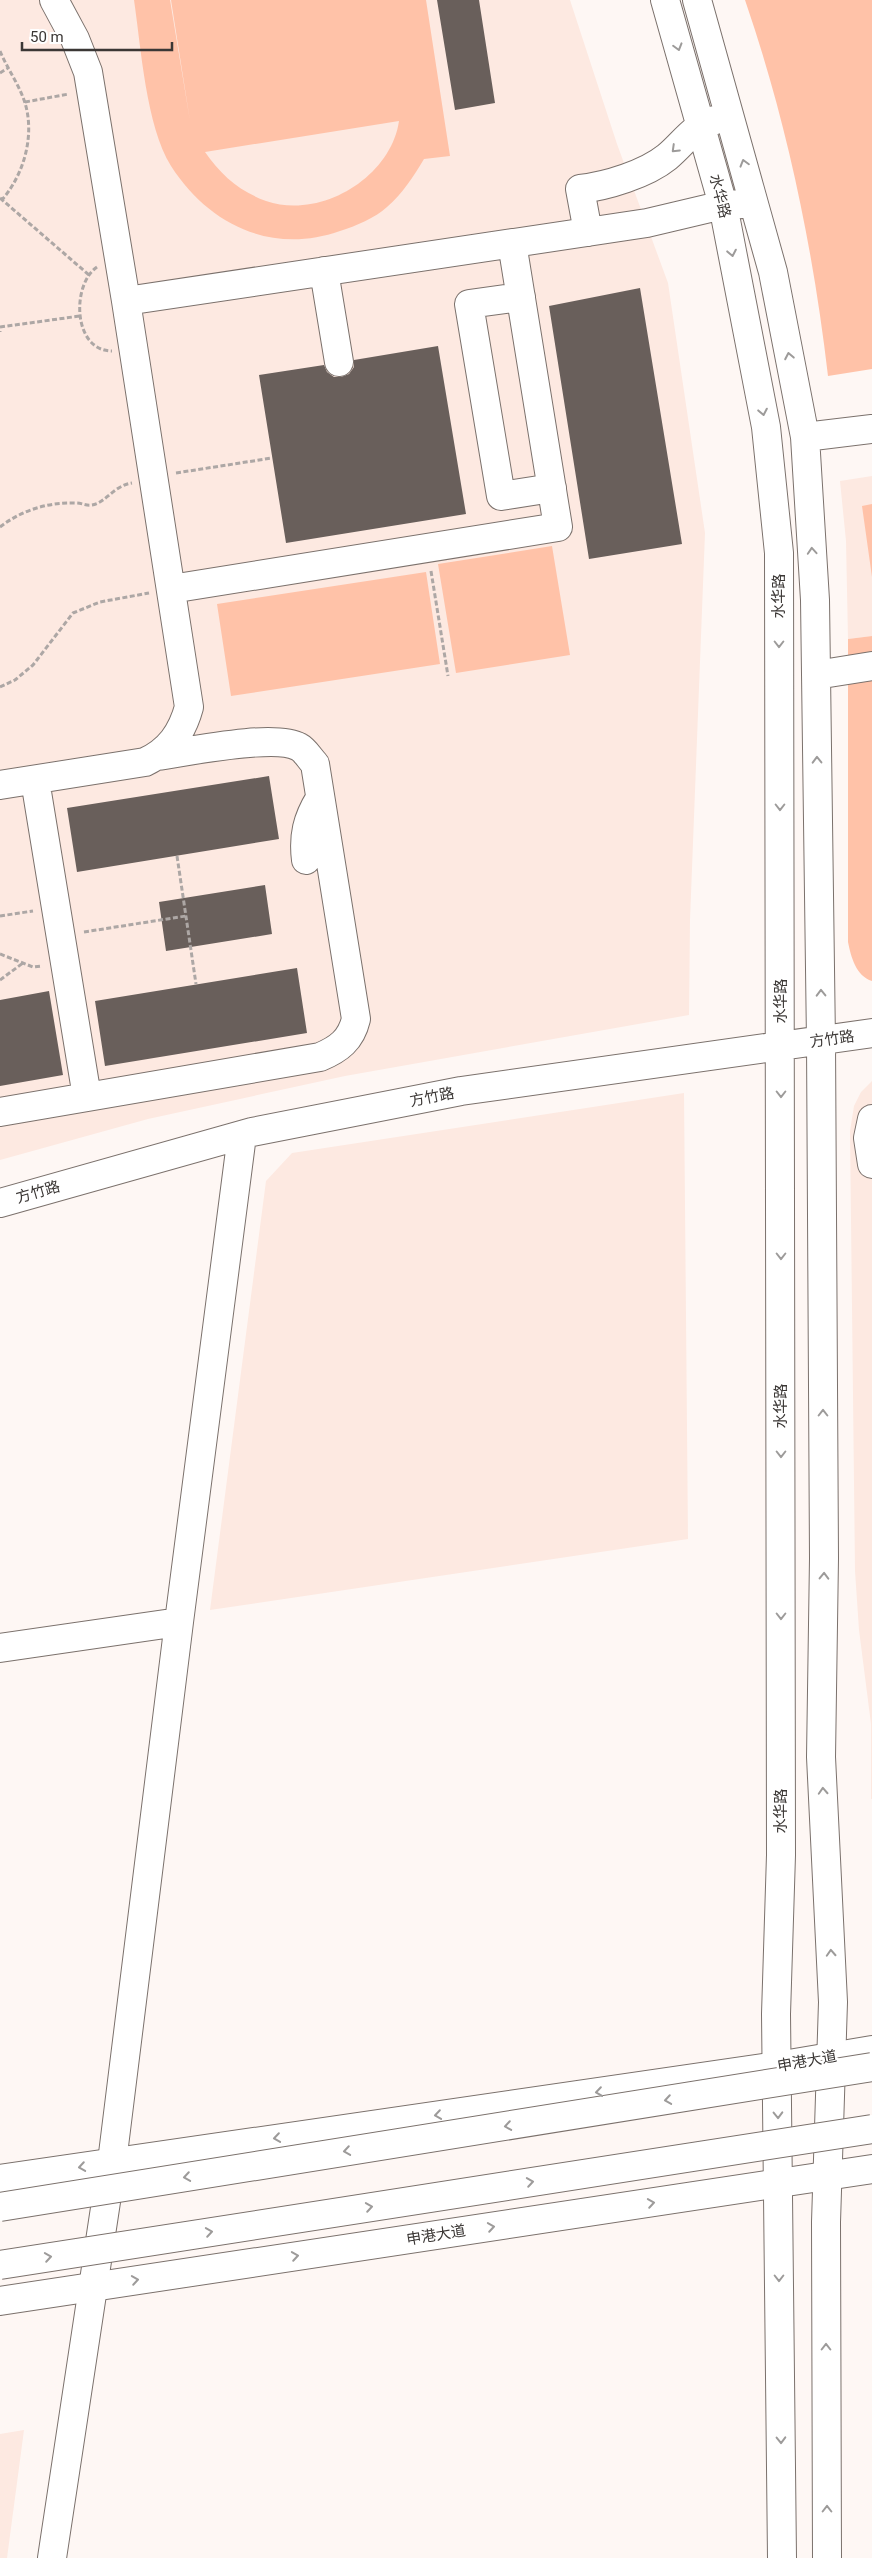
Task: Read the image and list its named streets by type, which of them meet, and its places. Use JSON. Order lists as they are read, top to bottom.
{
  "streets": {
    "main road": ["水华路", "方竹路", "申港大道"]
  },
  "crossings": [
    ["水华路", "方竹路"],
    ["水华路", "申港大道"]
  ],
  "scale_bar": "50 m"
}
